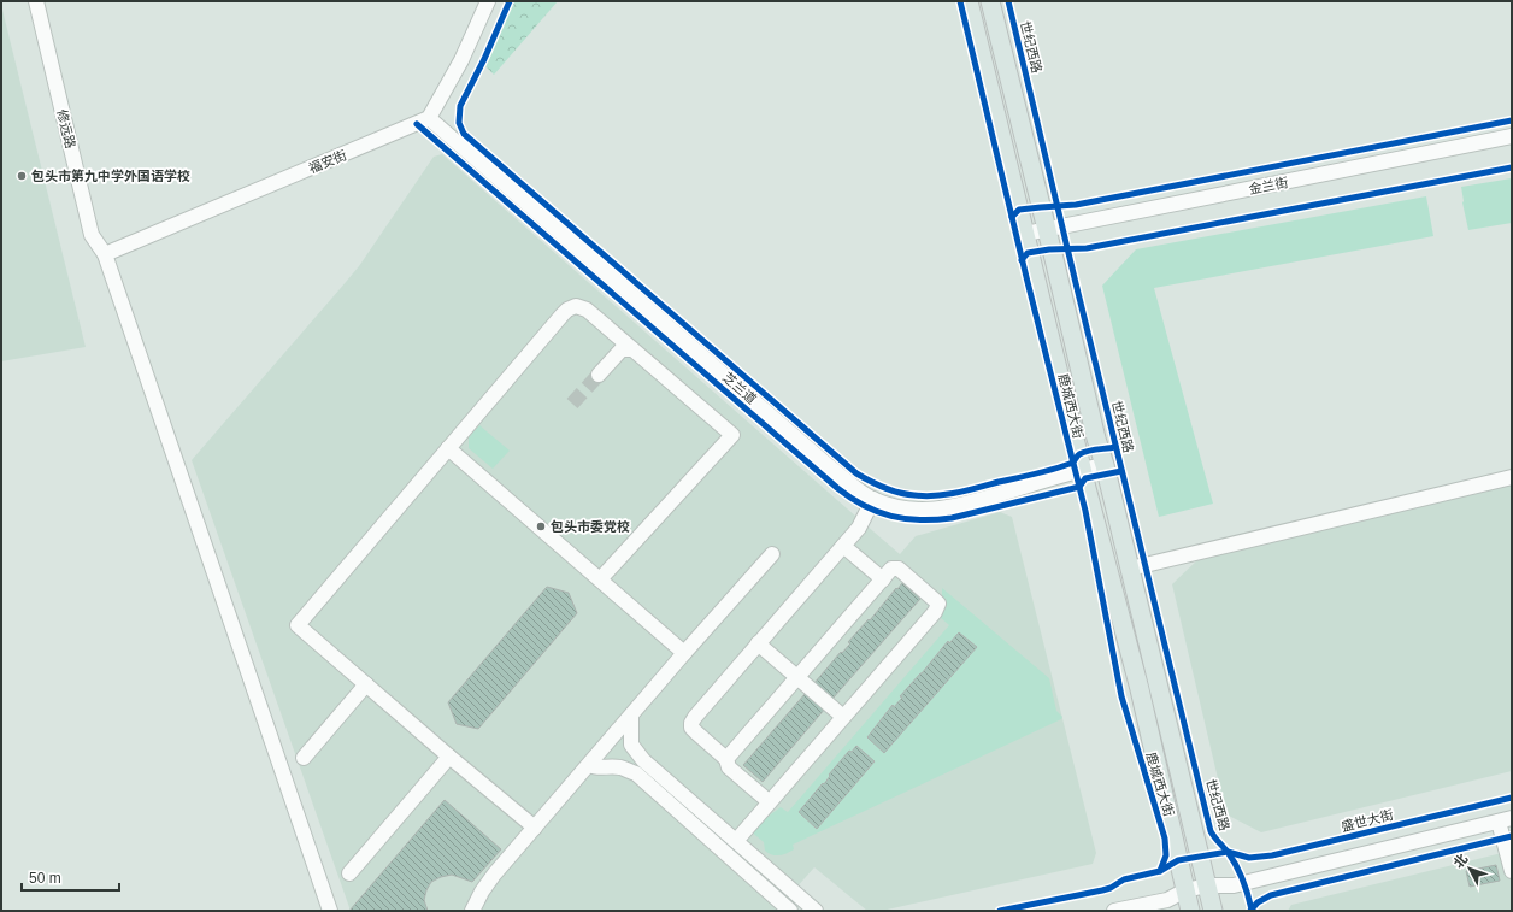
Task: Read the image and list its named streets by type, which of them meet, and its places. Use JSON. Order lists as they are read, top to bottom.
{
  "streets": {
    "main road": ["鹿城西大街"],
    "street": [
      "修远路",
      "福安街",
      "金兰街",
      "芝兰道"
    ],
    "cycle path": ["世纪西路", "盛世大街"]
  },
  "crossings": [
    ["修远路", "福安街"],
    ["福安街", "芝兰道"],
    ["金兰街", "鹿城西大街"],
    ["芝兰道", "鹿城西大街"]
  ],
  "places": ["包头市第九中学外国语学校", "包头市委党校"],
  "scale_bar": "50 m",
  "north": "top left"
}
